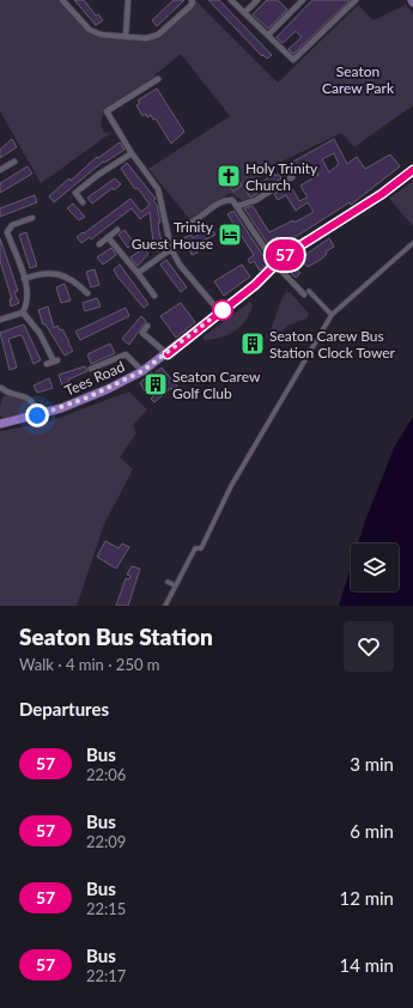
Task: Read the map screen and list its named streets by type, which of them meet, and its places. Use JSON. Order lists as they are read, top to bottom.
{
  "streets": {
    "main road": ["Tees Road"]
  },
  "parks": ["Seaton Carew Park"],
  "places": {
    "church": ["Holy Trinity Church"],
    "hotel": ["Trinity Guest House"],
    "building": ["Seaton Carew Bus Station Clock Tower", "Seaton Carew Golf Club"]
  },
  "lines": ["bus line 57"],
  "page": {
    "on_map": "57",
    "heading": [
      ["Seaton Bus Station", "Walk · 4 min · 250 m"],
      "Departures"
    ],
    "list": [
      {
        "mark": "57",
        "name": "Bus",
        "note": "22:06",
        "value": "3 min"
      },
      {
        "mark": "57",
        "name": "Bus",
        "note": "22:09",
        "value": "6 min"
      },
      {
        "mark": "57",
        "name": "Bus",
        "note": "22:15",
        "value": "12 min"
      },
      {
        "mark": "57",
        "name": "Bus",
        "note": "22:17",
        "value": "14 min"
      }
    ]
  }
}
